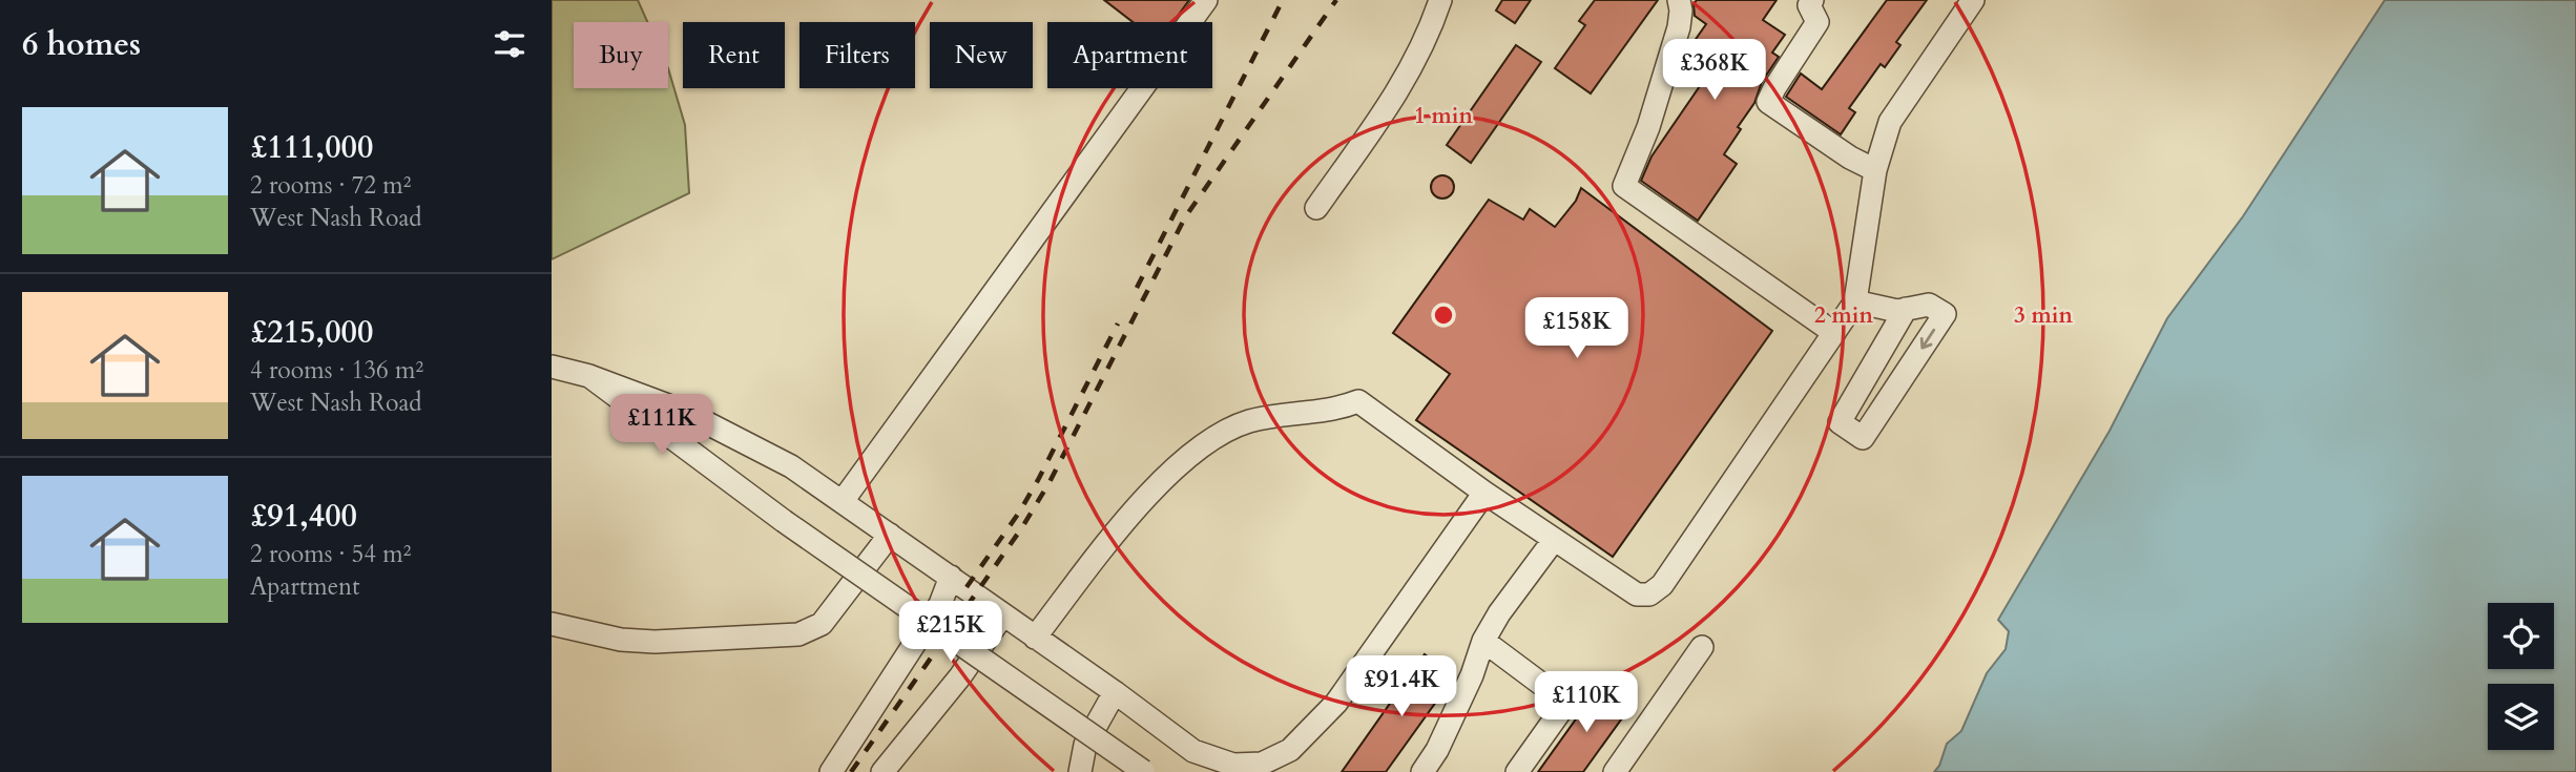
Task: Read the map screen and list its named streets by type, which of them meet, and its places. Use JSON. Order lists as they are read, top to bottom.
{
  "page": {
    "heading": "6 homes",
    "chip": [
      "Buy",
      "Rent",
      "Filters",
      "New",
      "Apartment"
    ],
    "price": [
      "£368K",
      "£158K",
      "£111K",
      "£215K",
      "£91.4K",
      "£110K"
    ],
    "list": [
      {
        "name": "£111,000",
        "note": "2 rooms · 72 m² · West Nash Road"
      },
      {
        "name": "£215,000",
        "note": "4 rooms · 136 m² · West Nash Road"
      },
      {
        "name": "£91,400",
        "note": "2 rooms · 54 m² · Apartment"
      }
    ]
  },
  "rings": ["1 min", "2 min", "3 min"]
}
